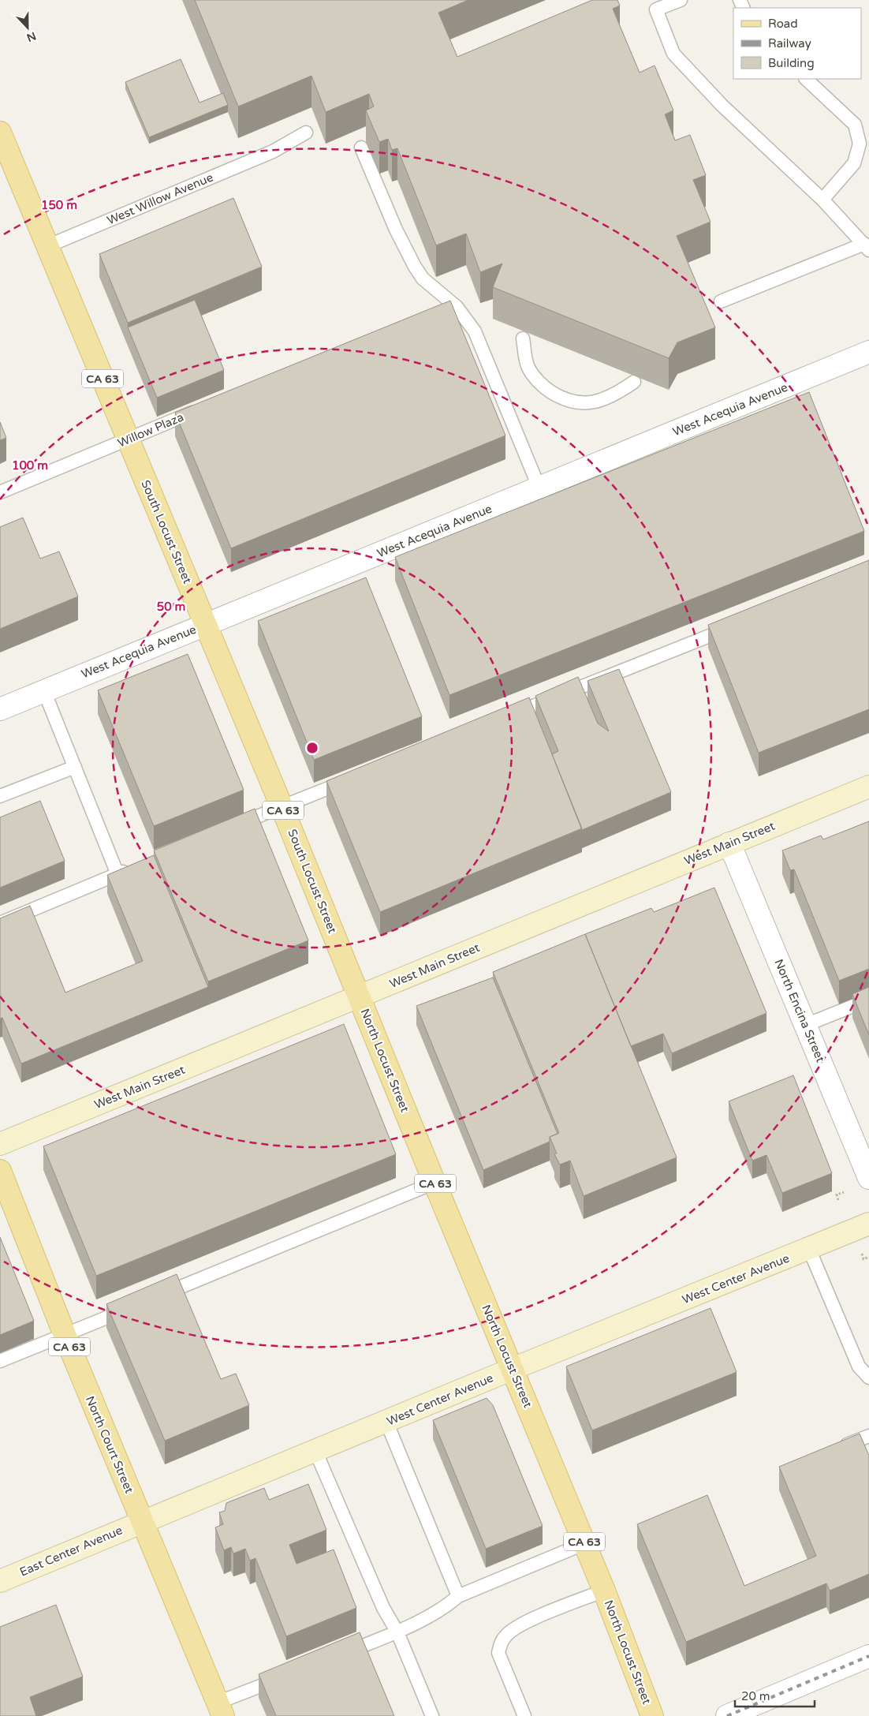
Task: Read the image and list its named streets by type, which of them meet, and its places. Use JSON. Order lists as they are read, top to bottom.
{
  "streets": {
    "main road": [
      "CA 63",
      "South Locust Street",
      "North Locust Street",
      "North Court Street"
    ],
    "street": [
      "West Acequia Avenue",
      "West Main Street",
      "North Encina Street",
      "West Center Avenue",
      "East Center Avenue"
    ],
    "lane": ["West Willow Avenue", "Willow Plaza"]
  },
  "crossings": [
    ["West Willow Avenue", "South Locust Street"],
    ["West Acequia Avenue", "South Locust Street"],
    ["Willow Plaza", "South Locust Street"],
    ["South Locust Street", "West Main Street"],
    ["South Locust Street", "North Locust Street"],
    ["West Main Street", "North Encina Street"],
    ["West Main Street", "North Locust Street"],
    ["North Locust Street", "West Center Avenue"],
    ["West Center Avenue", "North Court Street"],
    ["West Center Avenue", "East Center Avenue"],
    ["North Court Street", "East Center Avenue"]
  ],
  "legend": ["Road", "Railway", "Building"],
  "scale_bar": "20 m",
  "north": "bottom",
  "rings": ["150 m", "100 m", "50 m"]
}
